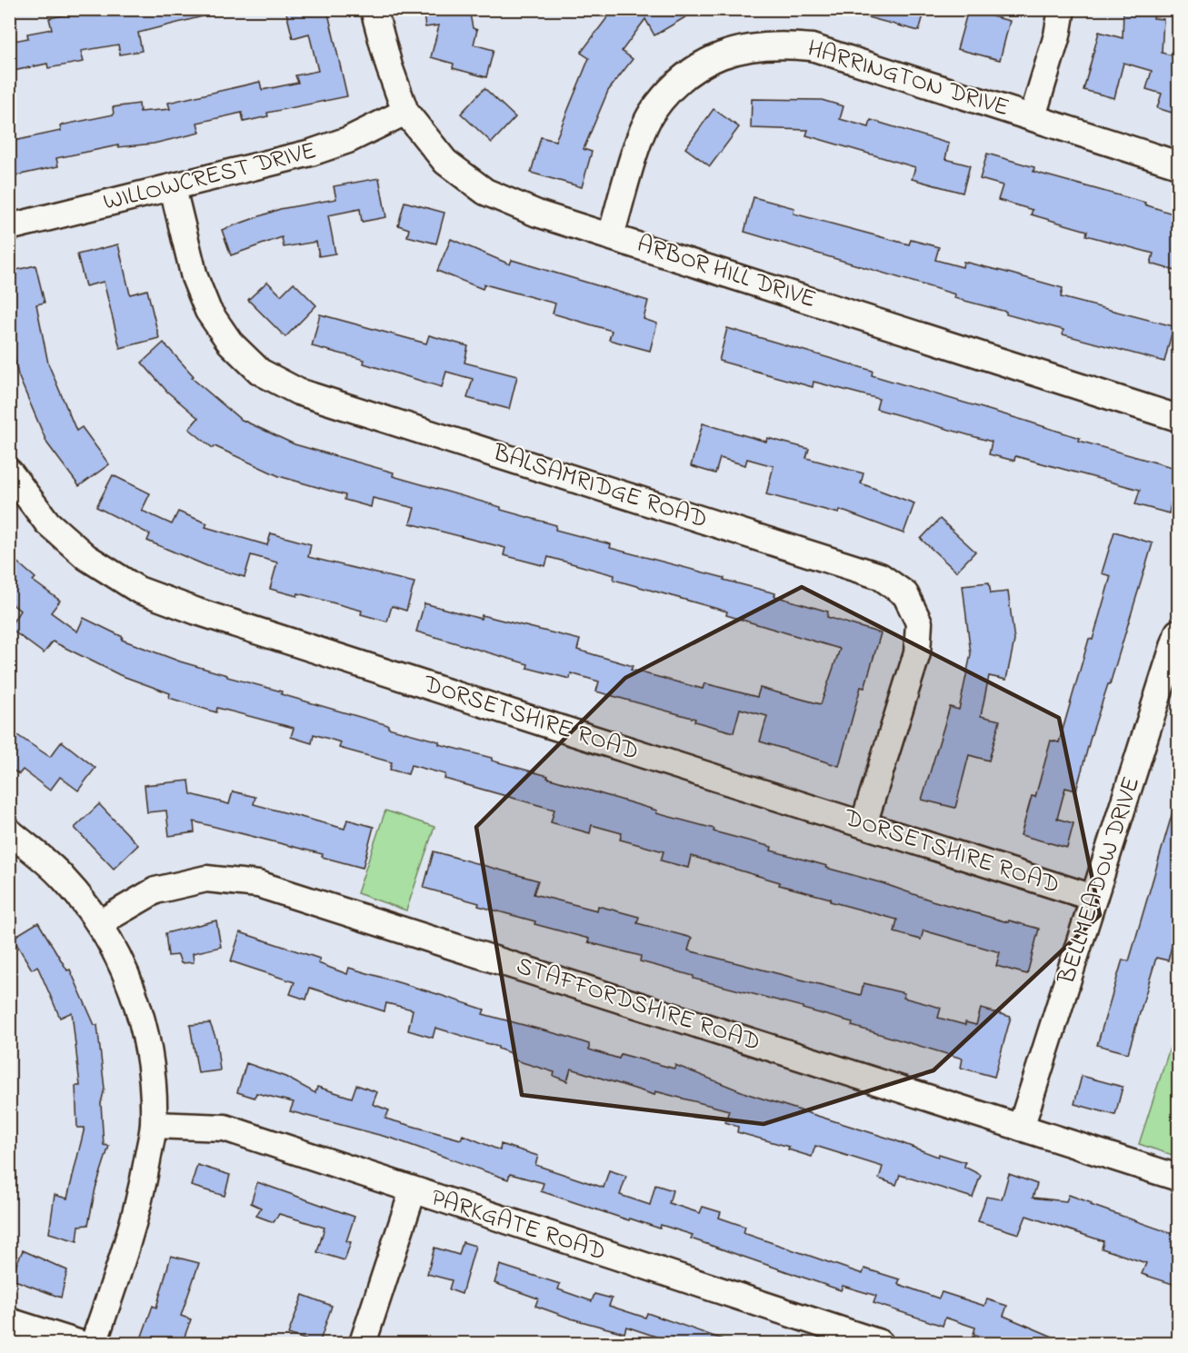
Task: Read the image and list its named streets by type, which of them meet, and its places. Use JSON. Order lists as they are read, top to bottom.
{
  "streets": {
    "street": [
      "HARRINGTON DRIVE",
      "WILLOWCREST DRIVE",
      "ARBOR HILL DRIVE",
      "BALSAMRIDGE ROAD",
      "DORSETSHIRE ROAD",
      "BELLMEADOW DRIVE",
      "STAFFORDSHIRE ROAD",
      "PARKGATE ROAD"
    ]
  },
  "crossings": [
    ["HARRINGTON DRIVE", "ARBOR HILL DRIVE"],
    ["WILLOWCREST DRIVE", "ARBOR HILL DRIVE"],
    ["WILLOWCREST DRIVE", "BALSAMRIDGE ROAD"],
    ["BALSAMRIDGE ROAD", "DORSETSHIRE ROAD"],
    ["DORSETSHIRE ROAD", "BELLMEADOW DRIVE"],
    ["BELLMEADOW DRIVE", "STAFFORDSHIRE ROAD"]
  ]
}
